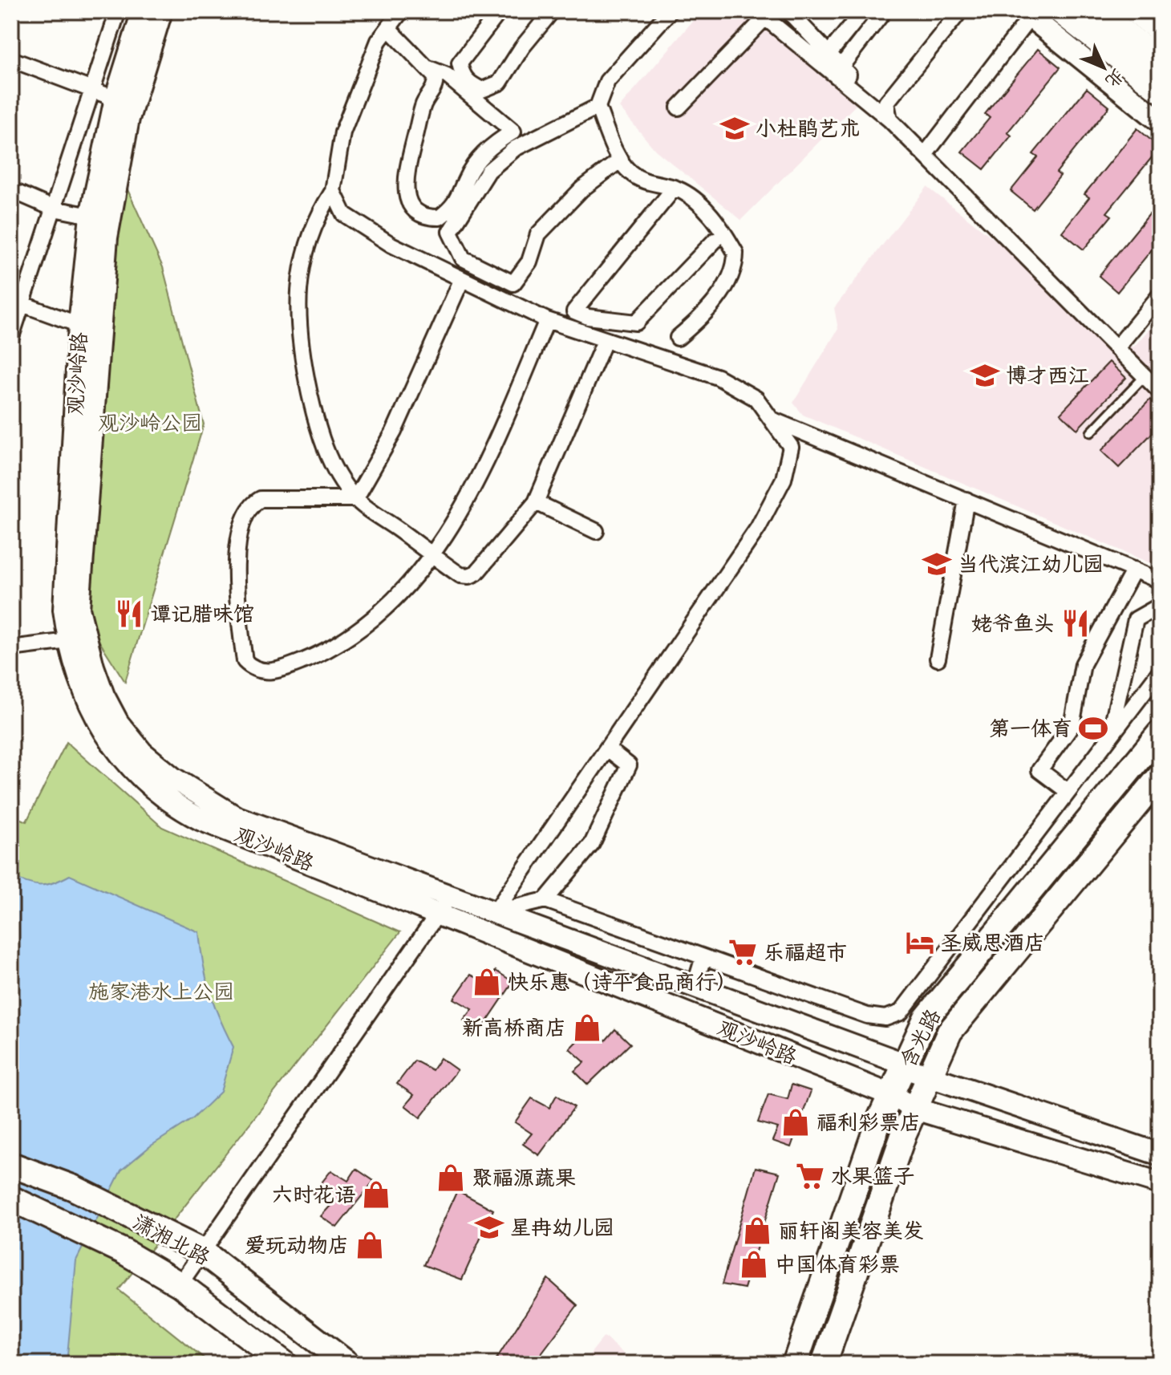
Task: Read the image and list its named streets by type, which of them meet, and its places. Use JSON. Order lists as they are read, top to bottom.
{
  "streets": {
    "main road": ["观沙岭路", "含光路", "潇湘北路"]
  },
  "crossings": [
    ["观沙岭路", "含光路"]
  ],
  "parks": ["观沙岭公园", "施家港水上公园"],
  "places": {
    "school or university": [
      "小杜鹃艺术",
      "博才西江",
      "当代滨江幼儿园",
      "星冉幼儿园"
    ],
    "restaurant": ["谭记腊味馆", "姥爷鱼头"],
    "sports": ["第一体育"],
    "hotel": ["圣威思酒店"],
    "supermarket": ["乐福超市", "水果篮子"],
    "shop": [
      "快乐惠（诗平食品商行）",
      "新高桥商店",
      "福利彩票店",
      "聚福源蔬果",
      "六时花语",
      "丽轩阁美容美发",
      "爱玩动物店",
      "中国体育彩票"
    ]
  },
  "north": "bottom right"
}
